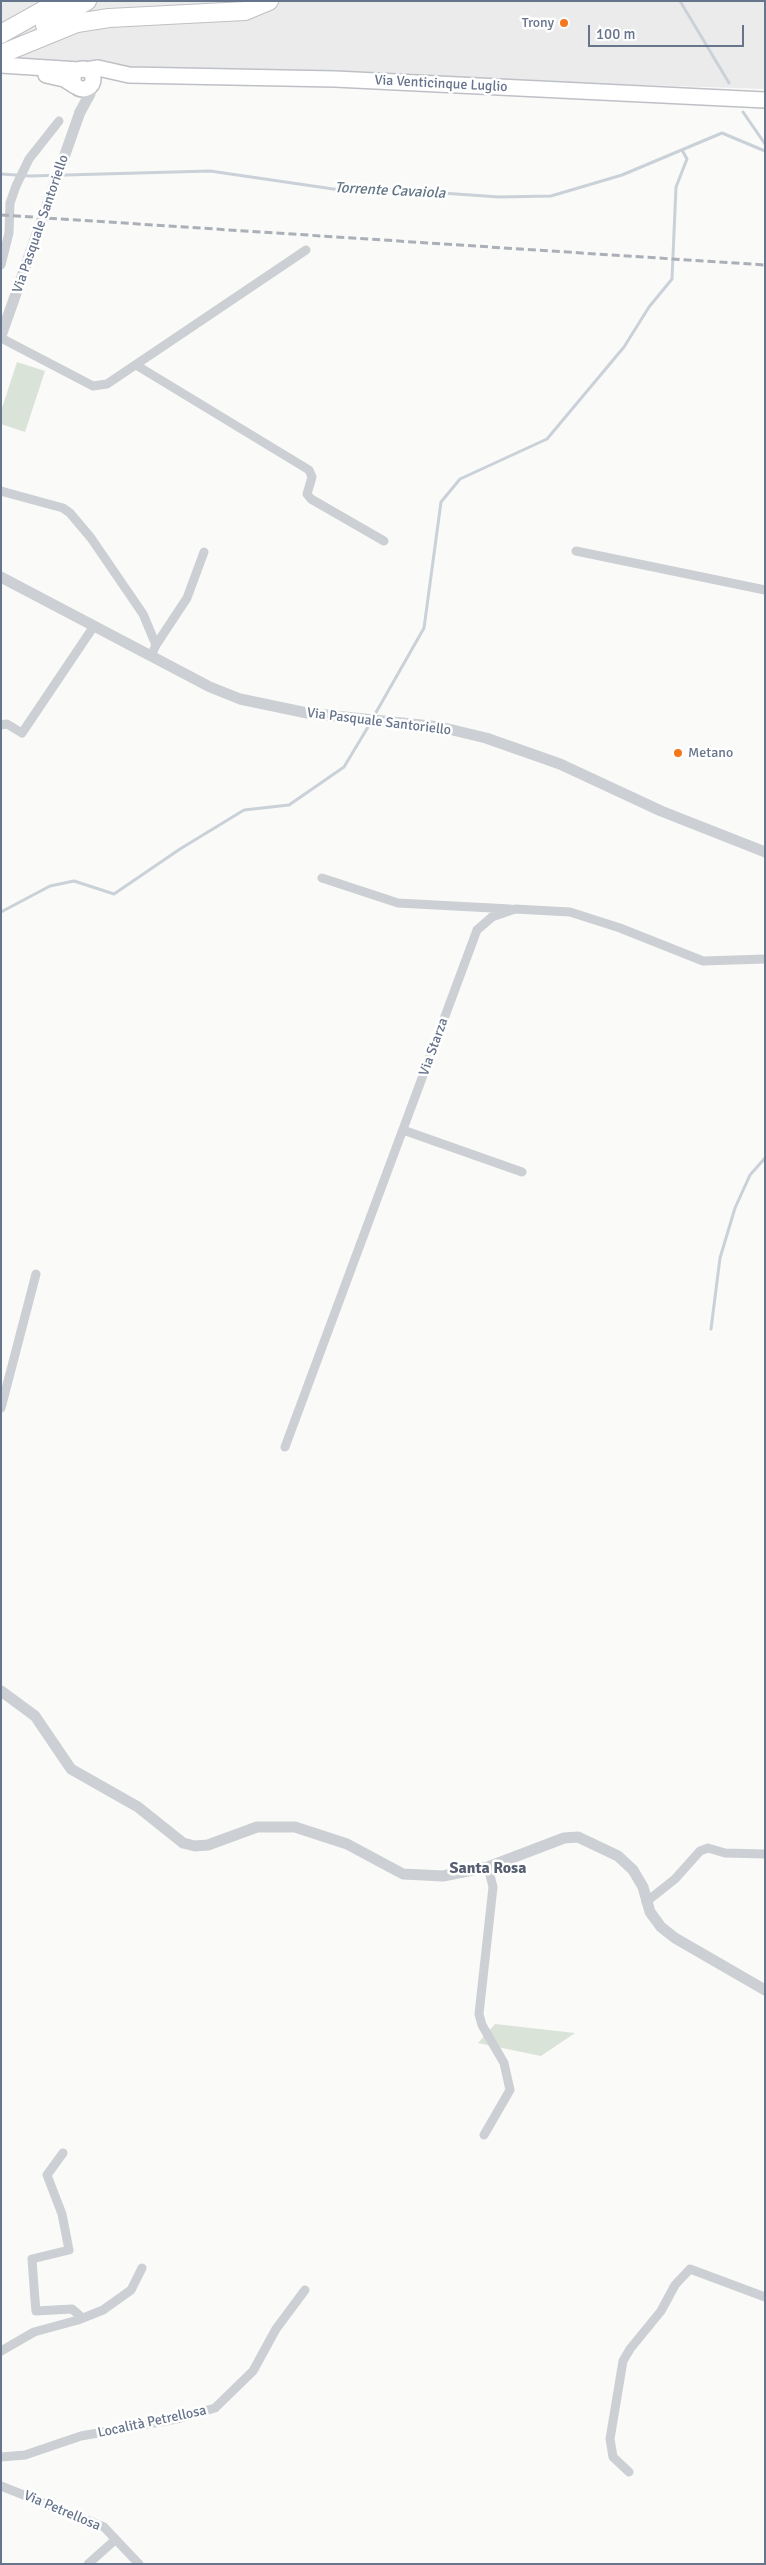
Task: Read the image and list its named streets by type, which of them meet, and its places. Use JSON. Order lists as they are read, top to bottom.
{
  "streets": {
    "main road": ["Via Venticinque Luglio"],
    "street": [
      "Via Pasquale Santoriello",
      "Via Starza",
      "Località Petrellosa",
      "Via Petrellosa"
    ]
  },
  "crossings": [
    ["Via Venticinque Luglio", "Via Pasquale Santoriello"]
  ],
  "districts": ["Santa Rosa"],
  "water": ["Torrente Cavaiola"],
  "places": ["Trony", "Metano"],
  "scale_bar": "100 m"
}
